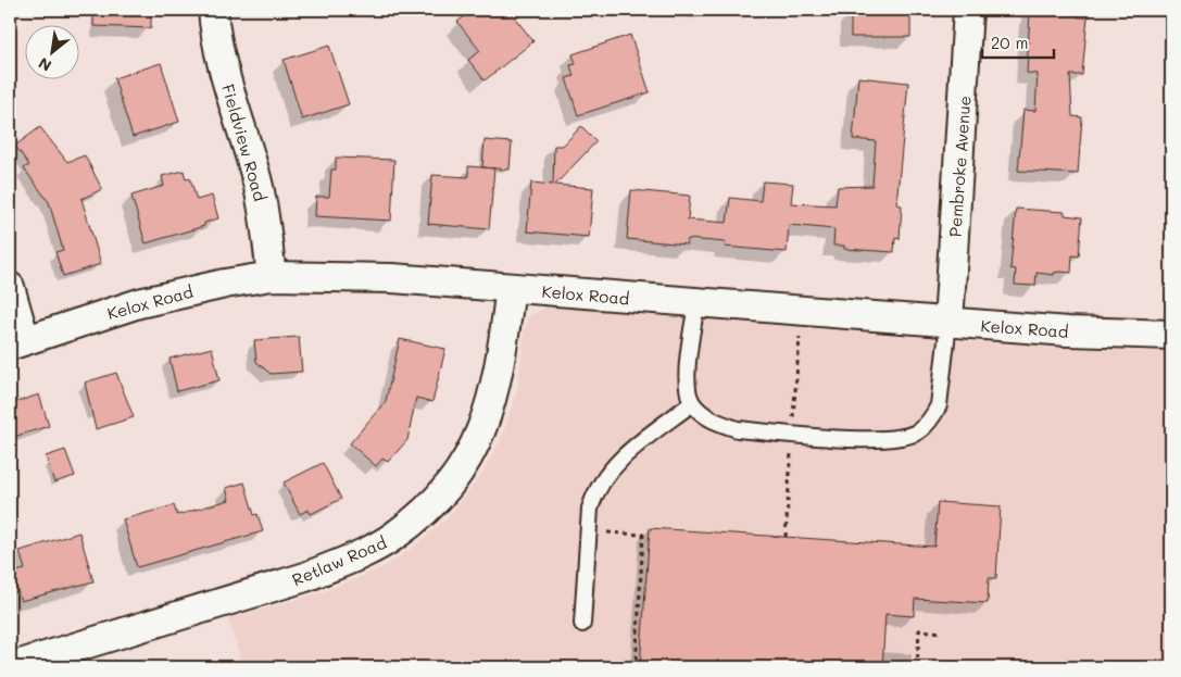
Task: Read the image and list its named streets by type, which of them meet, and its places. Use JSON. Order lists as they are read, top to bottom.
{
  "streets": {
    "street": [
      "Fieldview Road",
      "Pembroke Avenue",
      "Kelox Road",
      "Retlaw Road"
    ]
  },
  "crossings": [
    ["Fieldview Road", "Kelox Road"],
    ["Pembroke Avenue", "Kelox Road"],
    ["Kelox Road", "Retlaw Road"]
  ],
  "scale_bar": "20 m",
  "north": "bottom left"
}
